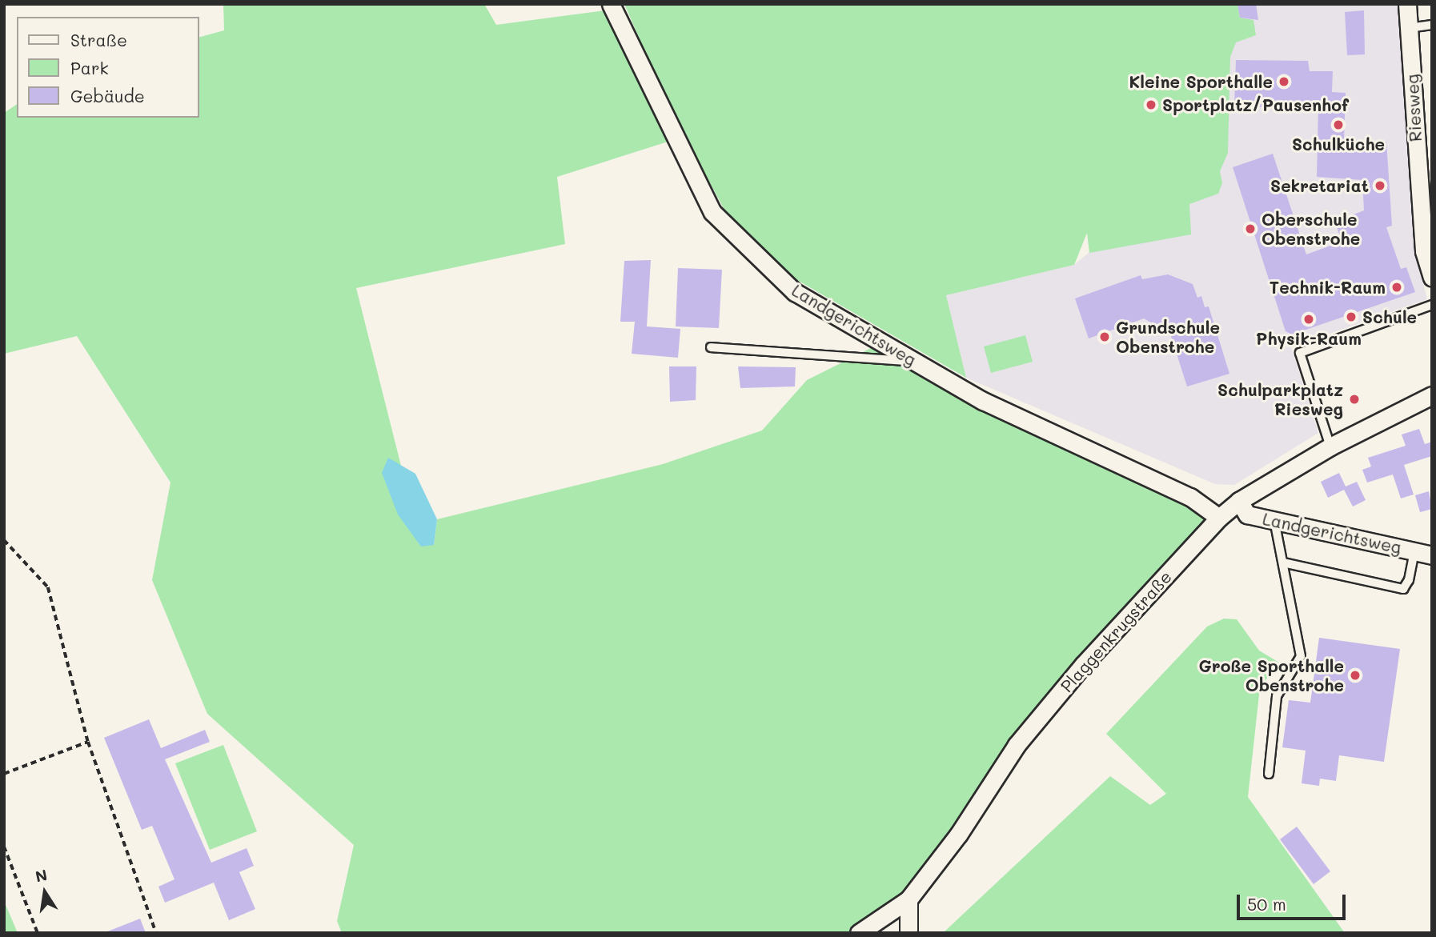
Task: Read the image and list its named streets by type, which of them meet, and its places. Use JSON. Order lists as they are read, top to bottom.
{
  "streets": {
    "street": ["Riesweg", "Landgerichtsweg", "Plaggenkrugstraße"]
  },
  "crossings": [
    ["Landgerichtsweg", "Plaggenkrugstraße"]
  ],
  "places": [
    "Kleine Sporthalle",
    "Sportplatz/Pausenhof",
    "Schulküche",
    "Sekretariat",
    "Oberschule Obenstrohe",
    "Technik-Raum",
    "Schule",
    "Physik-Raum",
    "Grundschule Obenstrohe",
    "Schulparkplatz Riesweg",
    "Große Sporthalle Obenstrohe"
  ],
  "legend": ["Straße", "Park", "Gebäude"],
  "scale_bar": "50 m",
  "north": "top"
}
